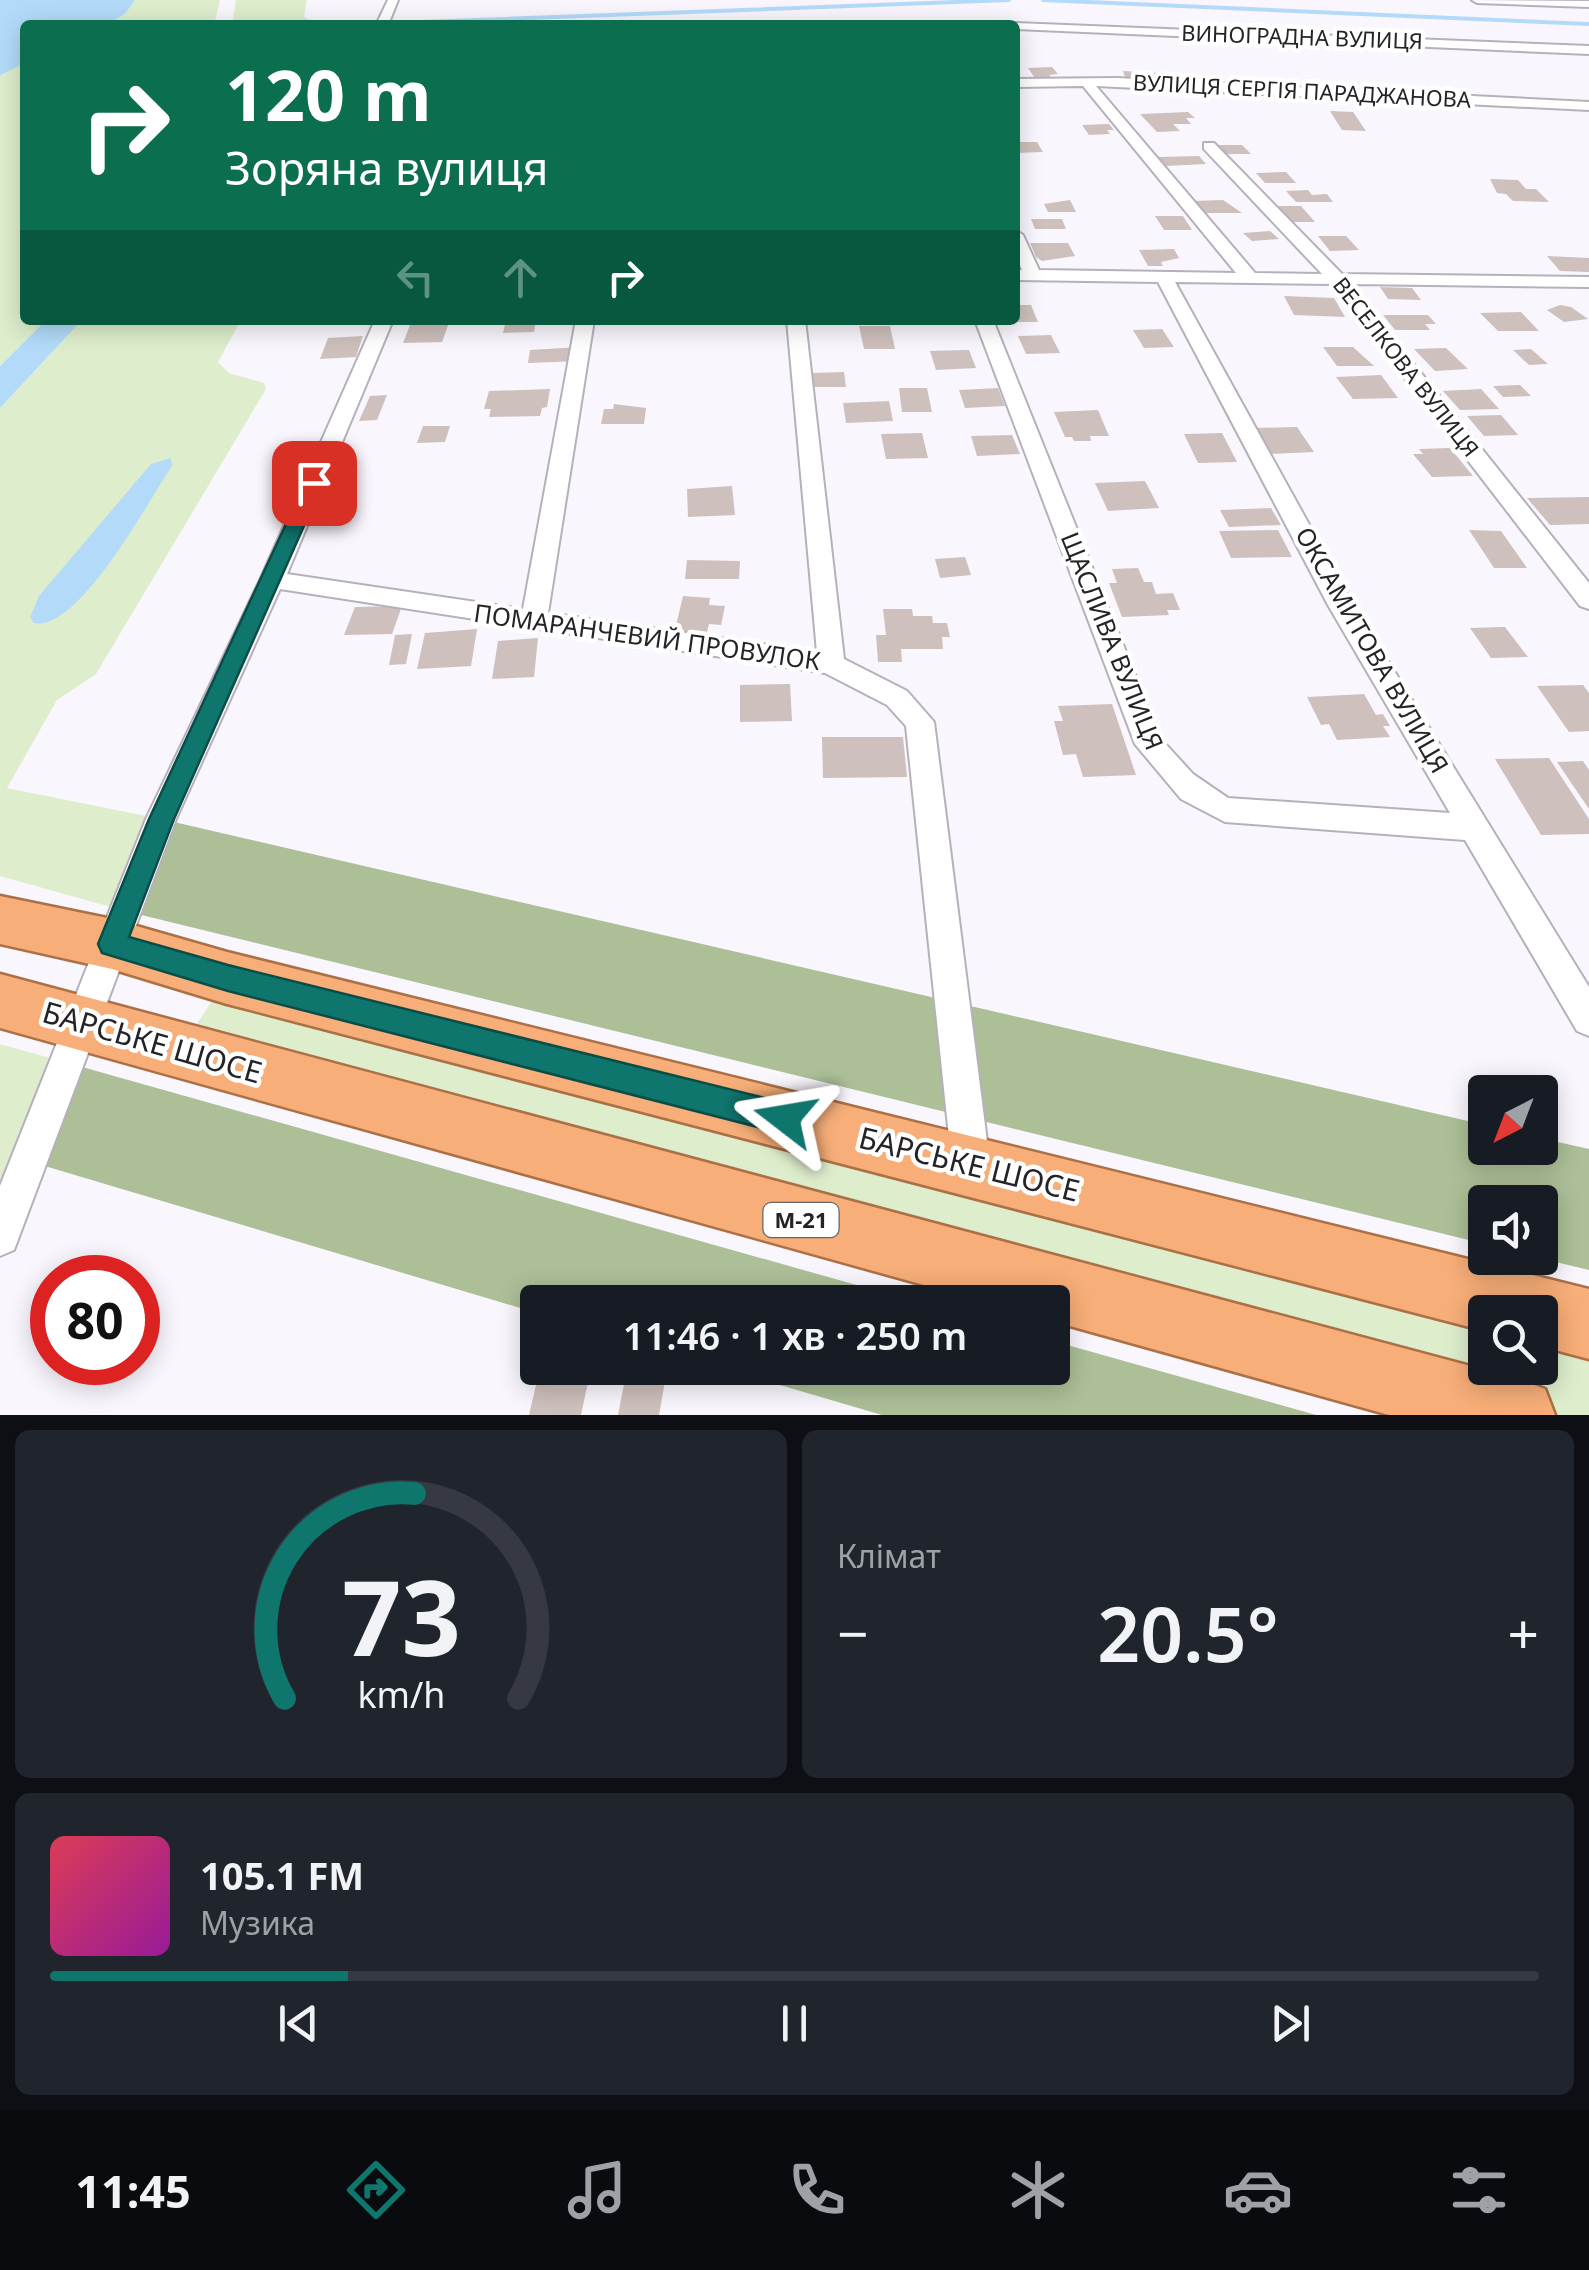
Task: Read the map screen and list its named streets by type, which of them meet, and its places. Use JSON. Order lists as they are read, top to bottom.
{
  "streets": {
    "highway": ["БАРСЬКЕ ШОСЕ", "М-21"],
    "street": [
      "ВИНОГРАДНА ВУЛИЦЯ",
      "ВУЛИЦЯ СЕРГІЯ ПАРАДЖАНОВА",
      "ВЕСЕЛКОВА ВУЛИЦЯ",
      "ПОМАРАНЧЕВИЙ ПРОВУЛОК",
      "ЩАСЛИВА ВУЛИЦЯ",
      "ОКСАМИТОВА ВУЛИЦЯ"
    ]
  },
  "crossings": [
    ["ПОМАРАНЧЕВИЙ ПРОВУЛОК", "БАРСЬКЕ ШОСЕ"],
    ["ЩАСЛИВА ВУЛИЦЯ", "ОКСАМИТОВА ВУЛИЦЯ"]
  ],
  "north": "bottom left",
  "page": {
    "turn": ["120 m", "Зоряна вулиця"],
    "limit": "80",
    "trip": "11:46 · 1 хв · 250 m",
    "tile": "Клімат",
    "heat": ["−", "20.5°", "+"],
    "song": ["105.1 FM", "Музика"],
    "tabs": "11:45",
    "gauge": ["73", "km/h"]
  }
}
